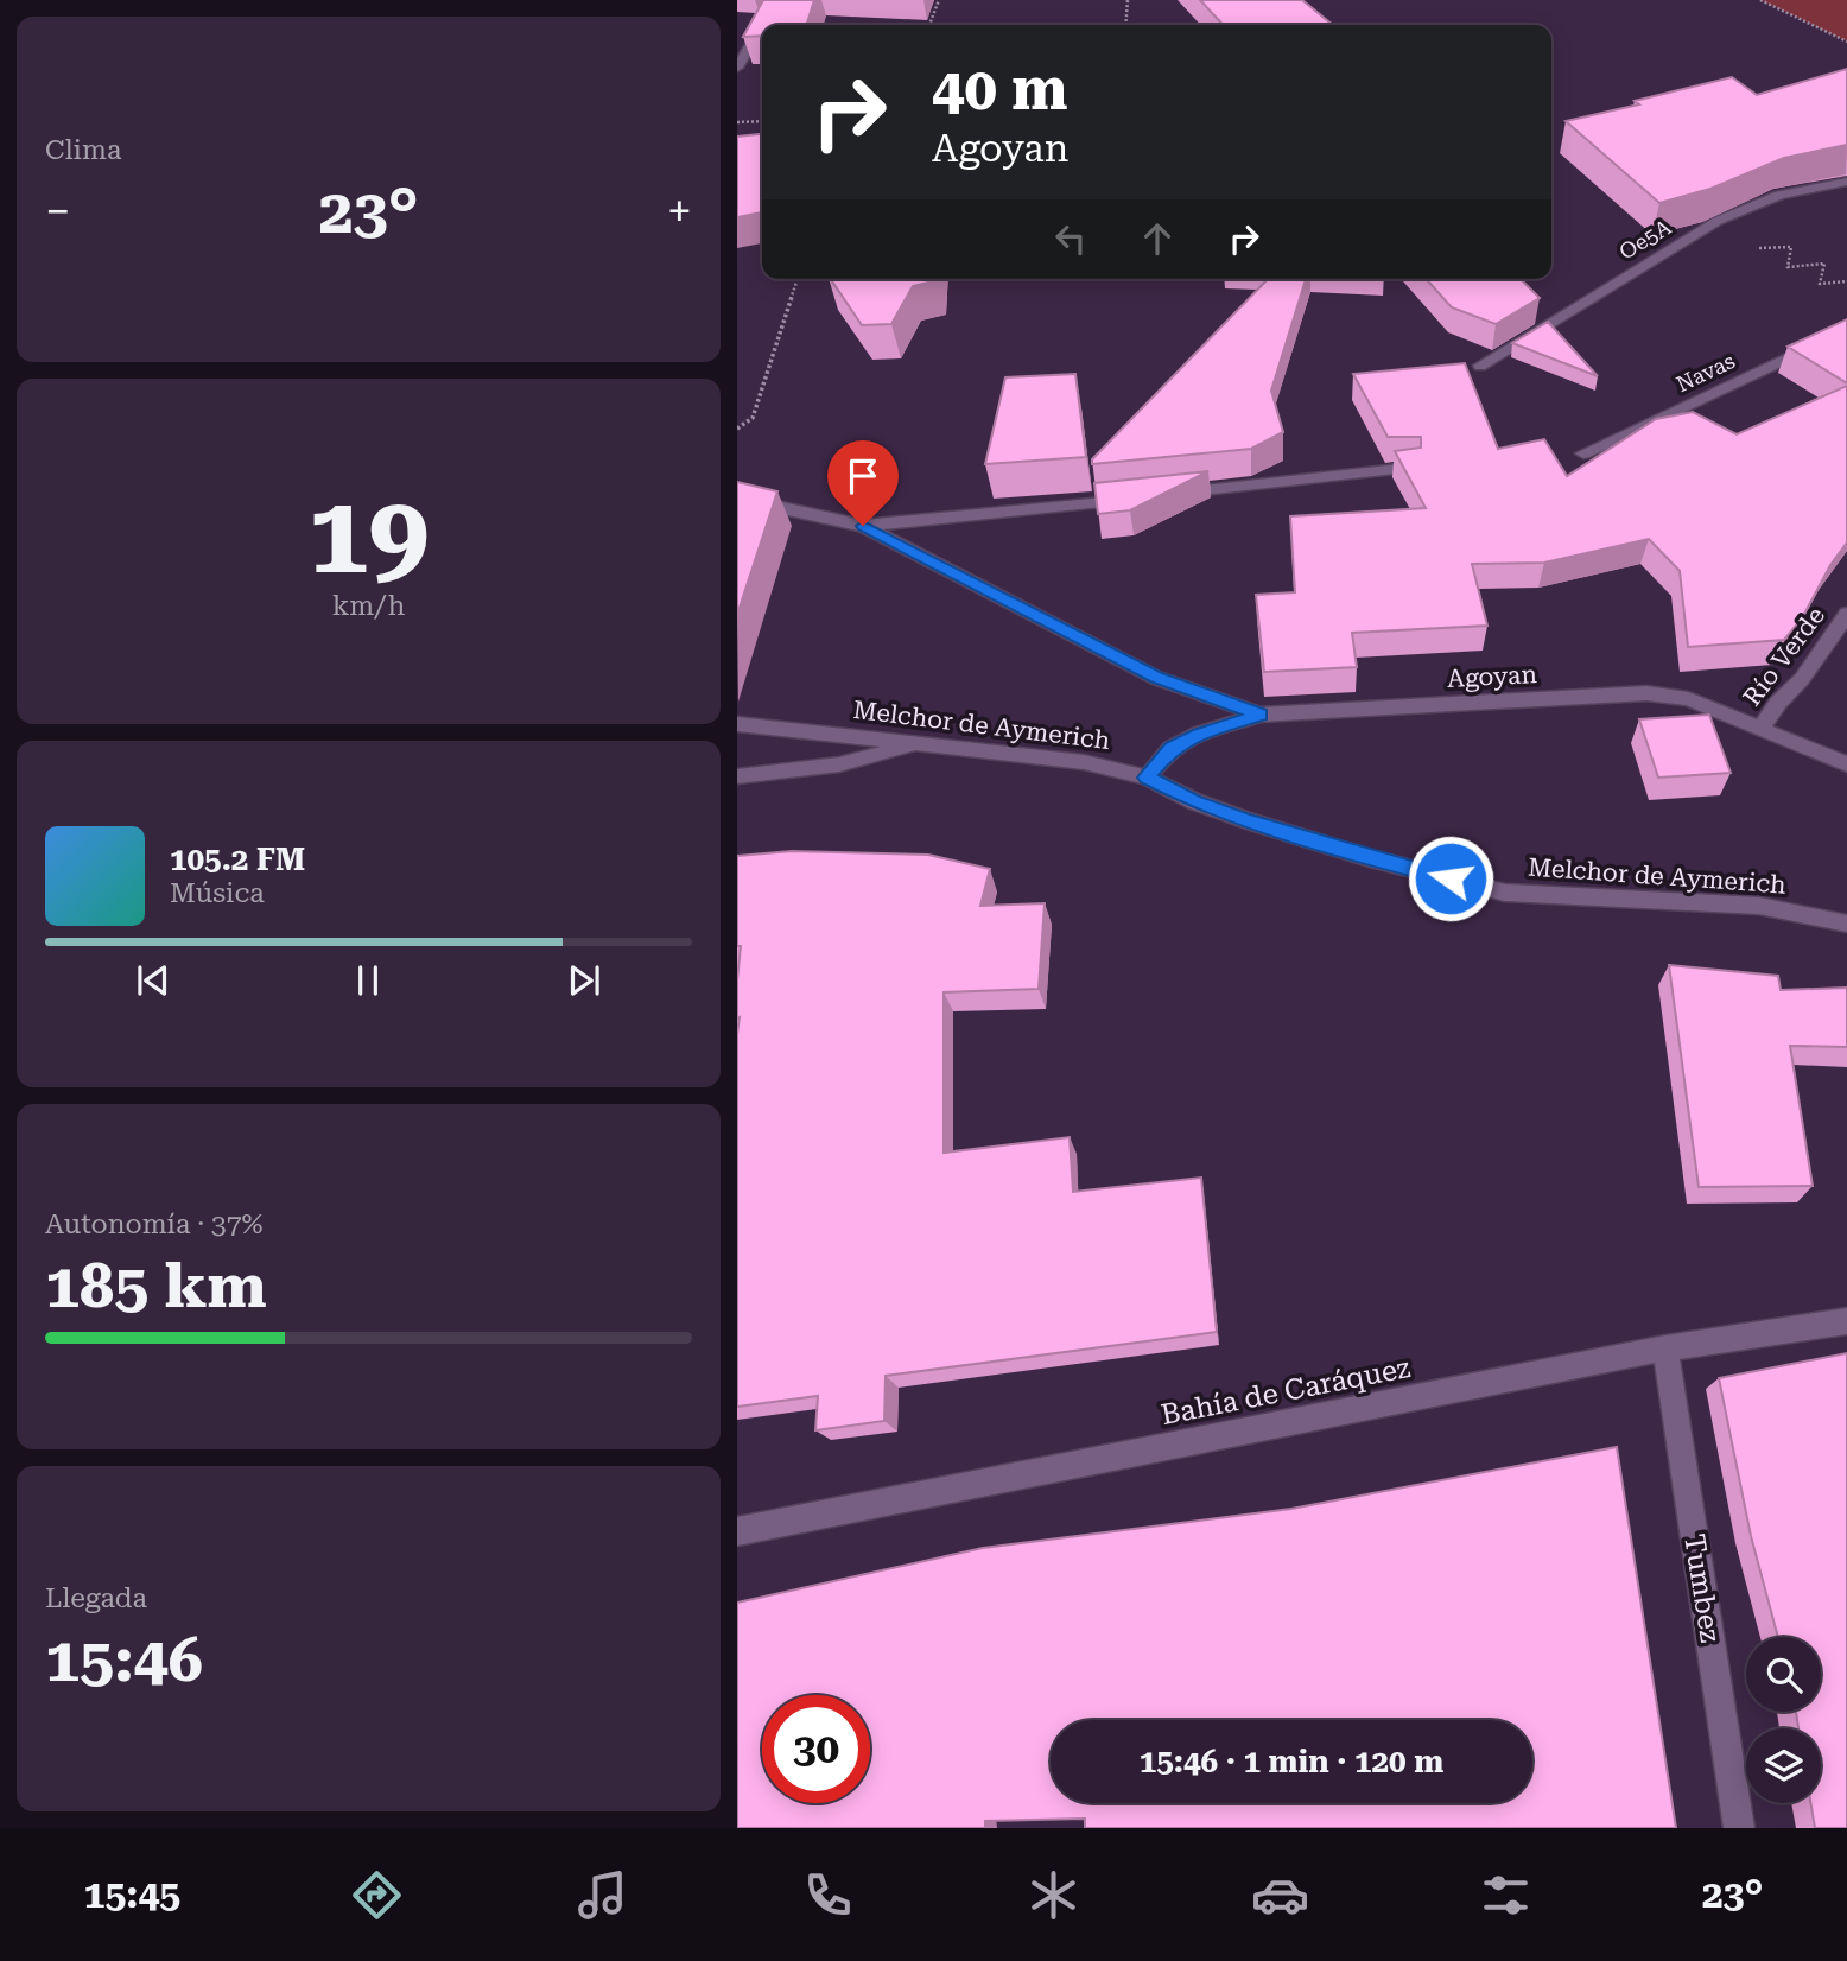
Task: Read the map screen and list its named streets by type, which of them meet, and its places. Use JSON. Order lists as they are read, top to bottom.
{
  "streets": {
    "street": [
      "Oe5A",
      "Navas",
      "Río Verde",
      "Agoyan",
      "Melchor de Aymerich",
      "Bahía de Caráquez",
      "Tumbez"
    ]
  },
  "crossings": [
    ["Río Verde", "Agoyan"],
    ["Agoyan", "Melchor de Aymerich"],
    ["Bahía de Caráquez", "Tumbez"]
  ],
  "page": {
    "tile": [
      "Clima",
      ["19", "km/h"],
      ["Autonomía · 37%", "185 km"],
      ["Llegada", "15:46"]
    ],
    "turn": ["40 m", "Agoyan"],
    "heat": ["−", "23°", "+"],
    "song": ["105.2 FM", "Música"],
    "limit": "30",
    "trip": "15:46 · 1 min · 120 m",
    "tabs": ["15:45", "23°"]
  }
}
